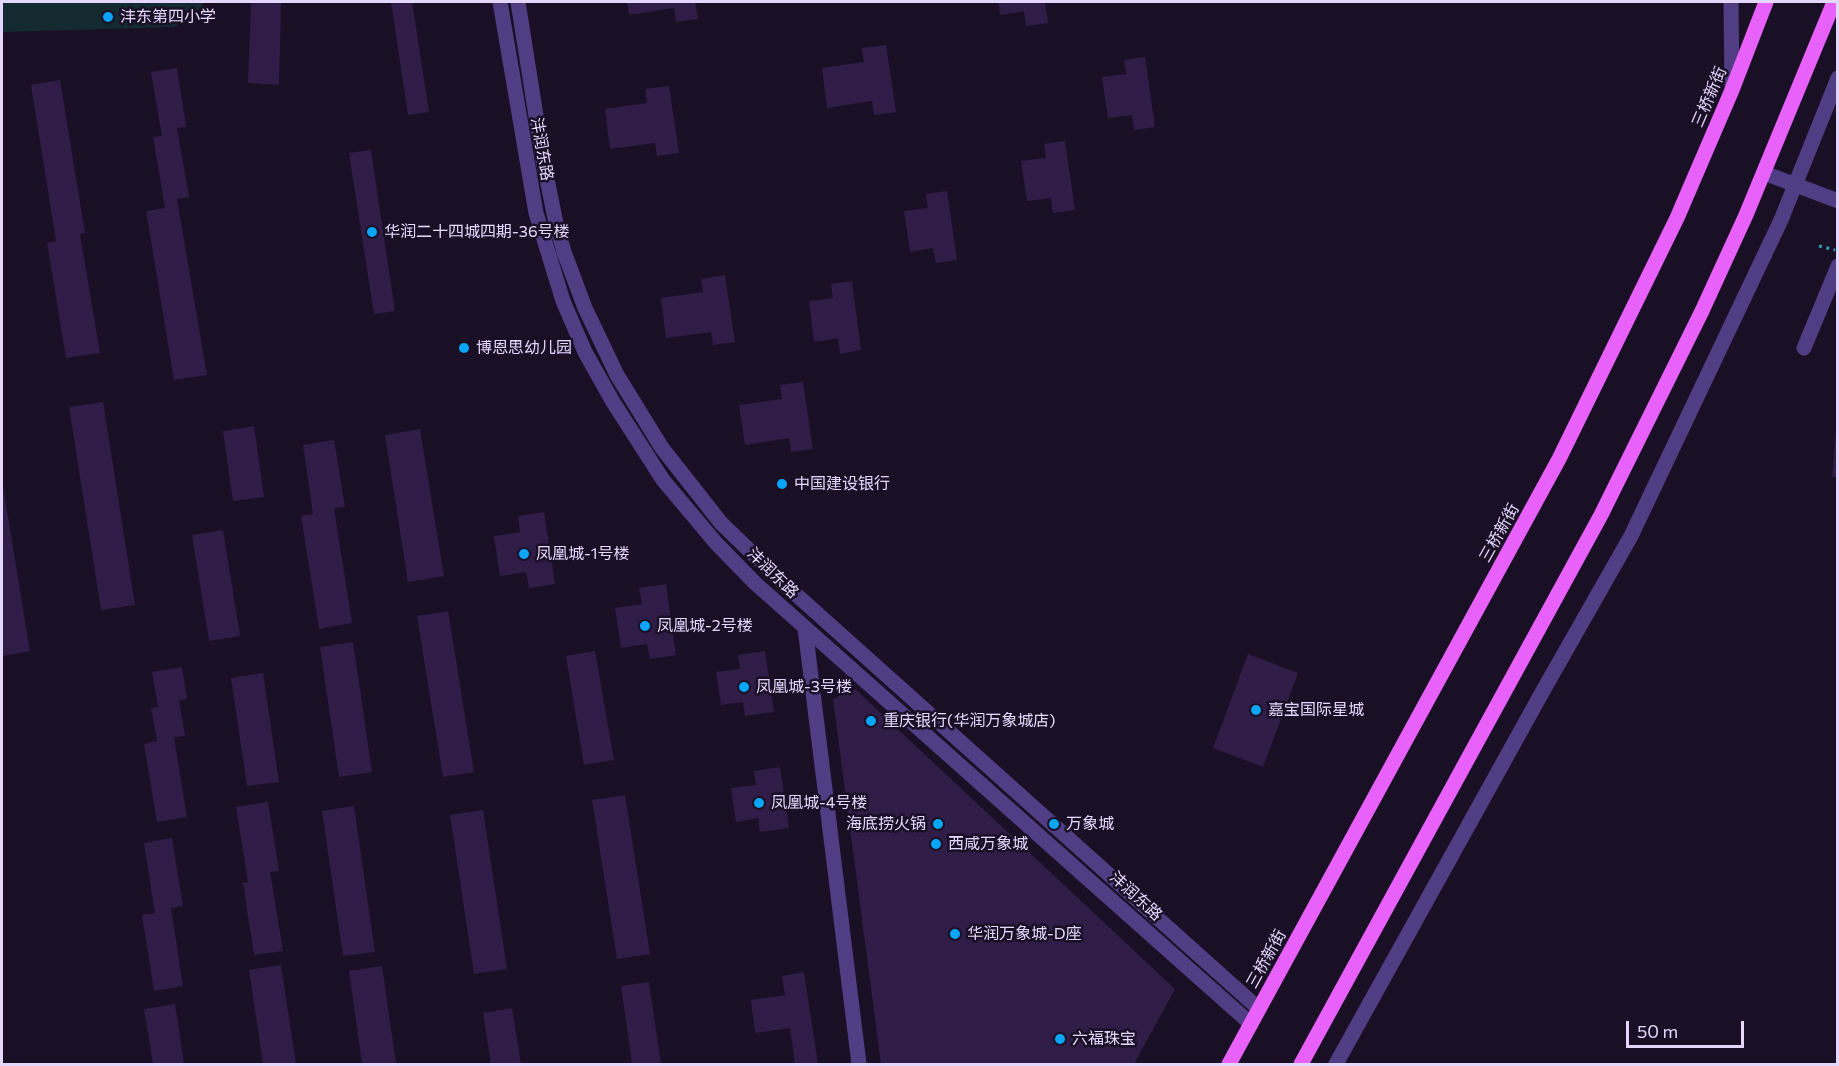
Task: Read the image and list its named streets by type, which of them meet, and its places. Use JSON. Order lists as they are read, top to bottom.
{
  "streets": {
    "main road": ["三桥新街"],
    "street": ["沣润东路"]
  },
  "crossings": [
    ["三桥新街", "沣润东路"]
  ],
  "places": [
    "沣东第四小学",
    "华润二十四城四期-36号楼",
    "博恩思幼儿园",
    "中国建设银行",
    "凤凰城-1号楼",
    "凤凰城-2号楼",
    "凤凰城-3号楼",
    "嘉宝国际星城",
    "重庆银行(华润万象城店)",
    "凤凰城-4号楼",
    "海底捞火锅",
    "万象城",
    "西咸万象城",
    "华润万象城-D座",
    "六福珠宝"
  ],
  "scale_bar": "50 m"
}
